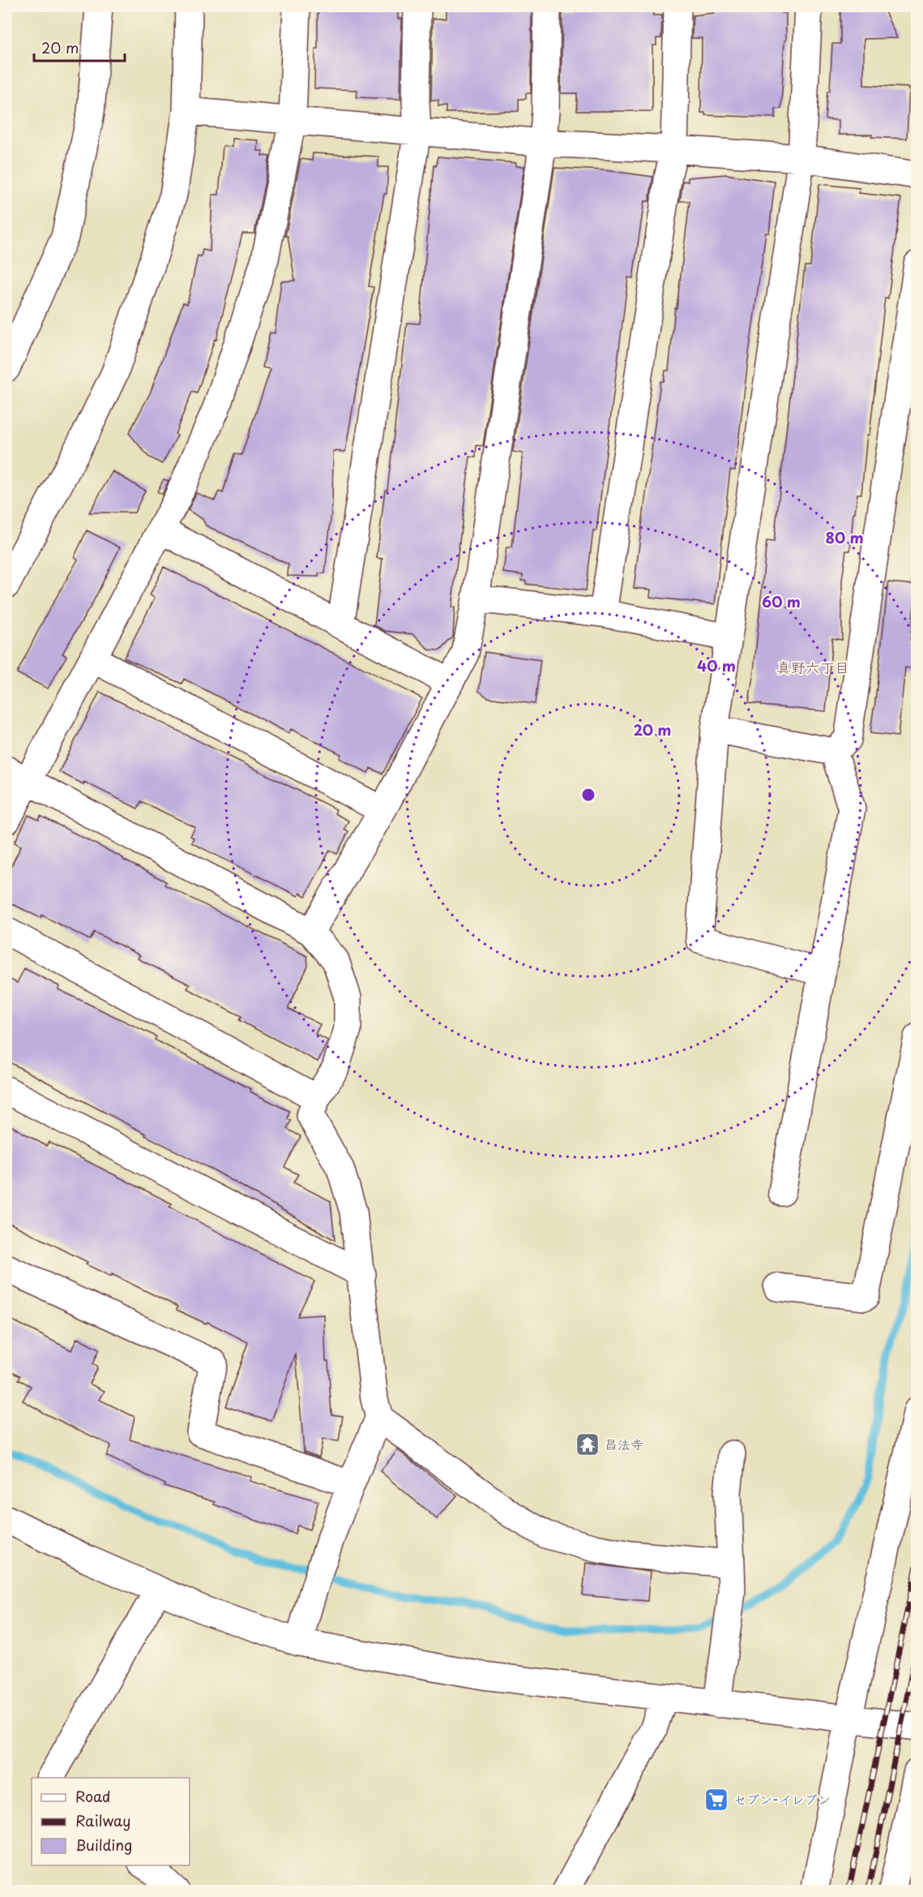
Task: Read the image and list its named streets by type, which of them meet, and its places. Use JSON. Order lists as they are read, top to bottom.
{
  "districts": ["真野六丁目"],
  "places": {
    "temple": ["昌法寺"],
    "supermarket": ["セブン-イレブン"]
  },
  "legend": ["Road", "Railway", "Building"],
  "scale_bar": "20 m",
  "rings": [
    "80 m",
    "60 m",
    "40 m",
    "20 m"
  ]
}
